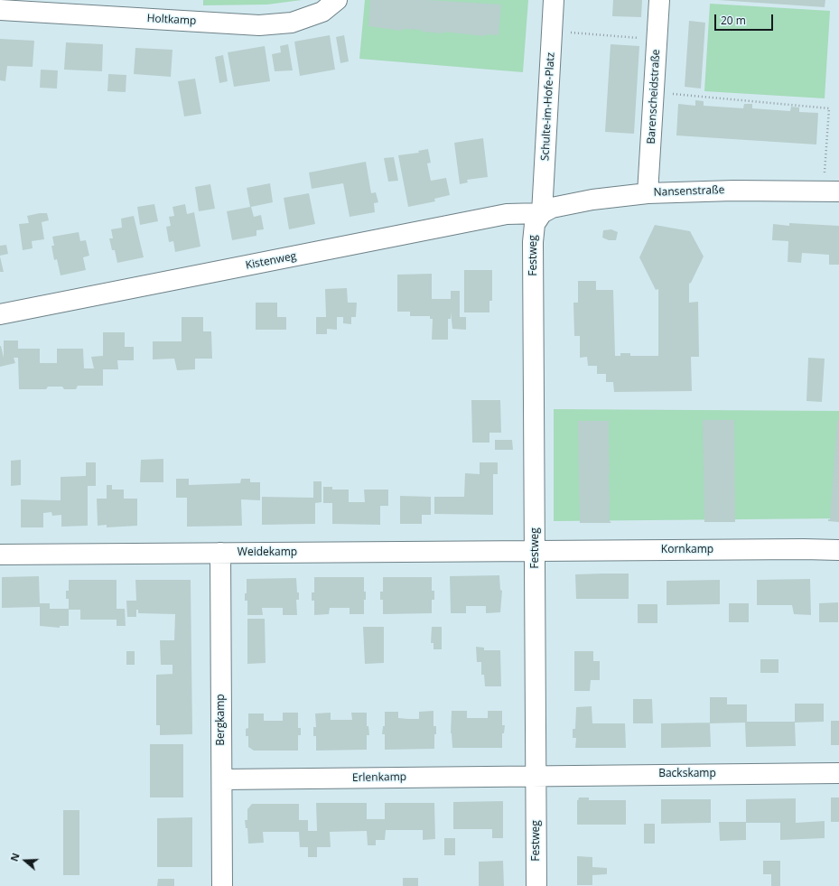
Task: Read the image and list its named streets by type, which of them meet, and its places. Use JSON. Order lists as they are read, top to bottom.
{
  "streets": {
    "street": [
      "Holtkamp",
      "Barenscheidstraße",
      "Schulte-im-Hofe-Platz",
      "Nansenstraße",
      "Festweg",
      "Kistenweg",
      "Kornkamp",
      "Weidekamp",
      "Bergkamp",
      "Backskamp",
      "Erlenkamp"
    ]
  },
  "crossings": [
    ["Barenscheidstraße", "Nansenstraße"],
    ["Schulte-im-Hofe-Platz", "Nansenstraße"],
    ["Schulte-im-Hofe-Platz", "Festweg"],
    ["Schulte-im-Hofe-Platz", "Kistenweg"],
    ["Nansenstraße", "Festweg"],
    ["Nansenstraße", "Kistenweg"],
    ["Festweg", "Kistenweg"],
    ["Festweg", "Kornkamp"],
    ["Festweg", "Weidekamp"],
    ["Festweg", "Backskamp"],
    ["Festweg", "Erlenkamp"],
    ["Kornkamp", "Weidekamp"],
    ["Weidekamp", "Bergkamp"],
    ["Bergkamp", "Erlenkamp"],
    ["Backskamp", "Erlenkamp"]
  ],
  "scale_bar": "20 m",
  "north": "left"
}
